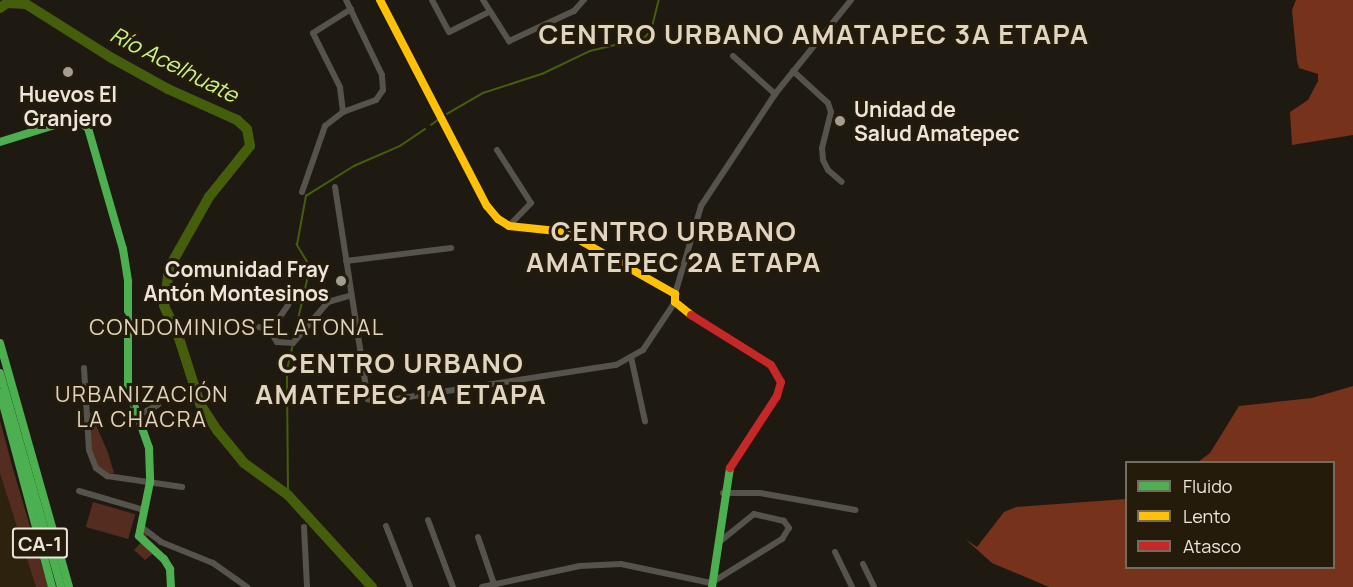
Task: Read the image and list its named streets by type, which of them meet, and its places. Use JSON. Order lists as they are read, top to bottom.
{
  "streets": {
    "main road": ["CA-1"]
  },
  "districts": [
    "CENTRO URBANO AMATAPEC 3A ETAPA",
    "CENTRO URBANO AMATEPEC 2A ETAPA",
    "CONDOMINIOS EL ATONAL",
    "CENTRO URBANO AMATEPEC 1A ETAPA",
    "URBANIZACIÓN LA CHACRA"
  ],
  "water": ["Río Acelhuate"],
  "places": ["Huevos El Granjero", "Unidad de Salud Amatepec", "Comunidad Fray Antón Montesinos"],
  "legend": ["Fluido", "Lento", "Atasco"]
}
